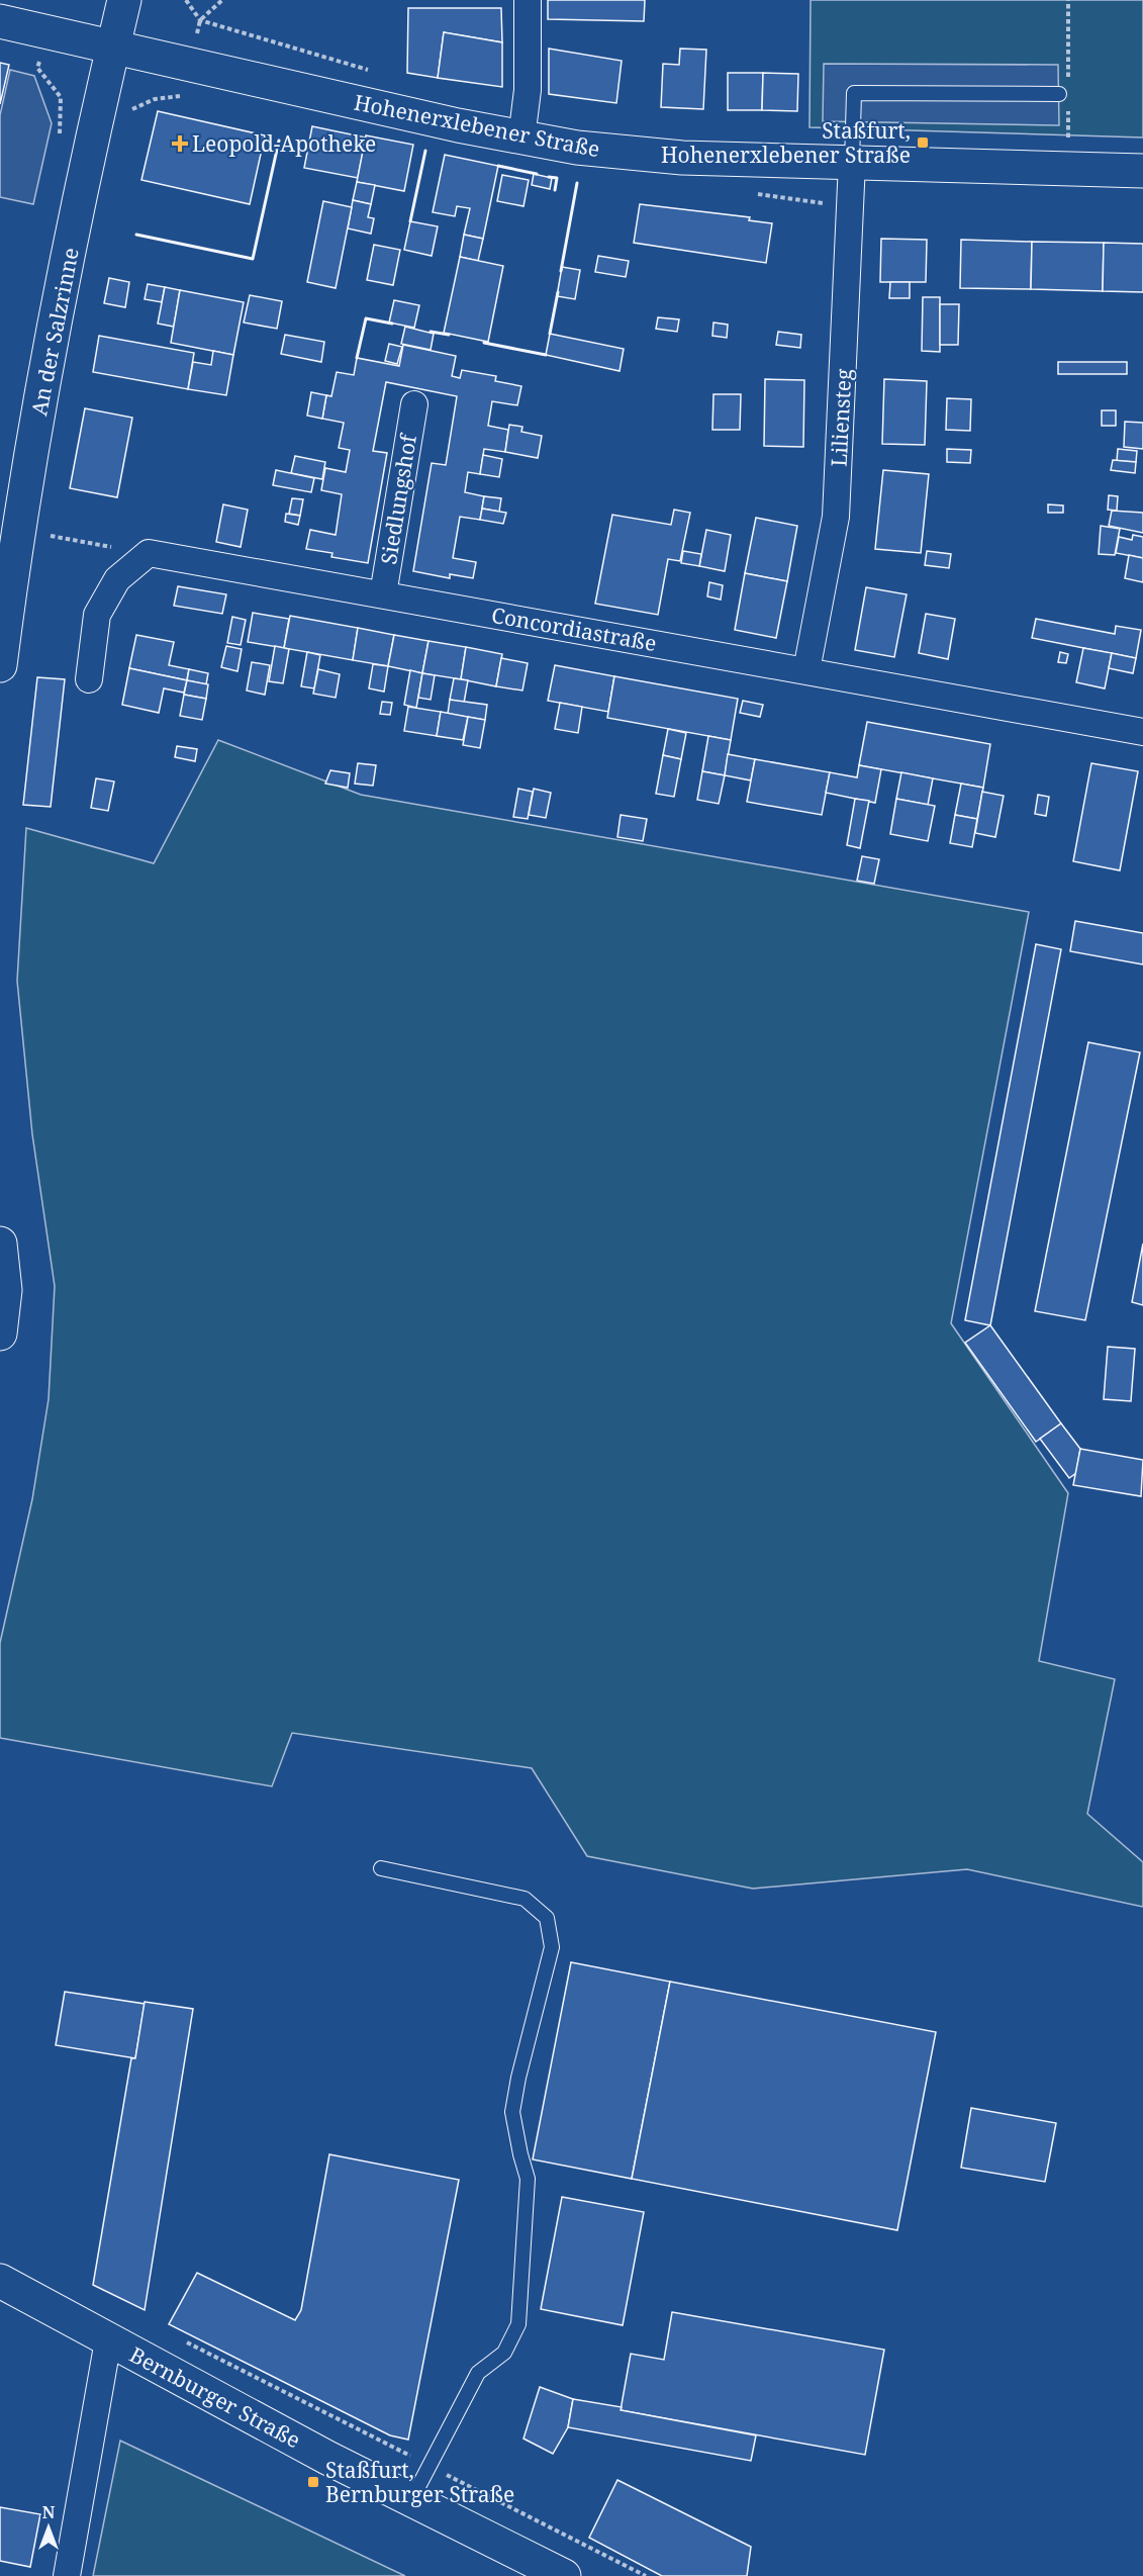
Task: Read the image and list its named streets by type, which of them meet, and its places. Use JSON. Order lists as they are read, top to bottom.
{
  "streets": {
    "main road": ["Hohenerxlebener Straße", "An der Salzrinne", "Bernburger Straße"],
    "street": ["Liliensteg", "Siedlungshof", "Concordiastraße"]
  },
  "crossings": [
    ["Hohenerxlebener Straße", "An der Salzrinne"],
    ["Hohenerxlebener Straße", "Liliensteg"],
    ["Liliensteg", "Concordiastraße"],
    ["Siedlungshof", "Concordiastraße"]
  ],
  "places": {
    "transit": ["Staßfurt, Hohenerxlebener Straße", "Staßfurt, Bernburger Straße"],
    "health": ["Leopold-Apotheke"]
  },
  "north": "top"
}
